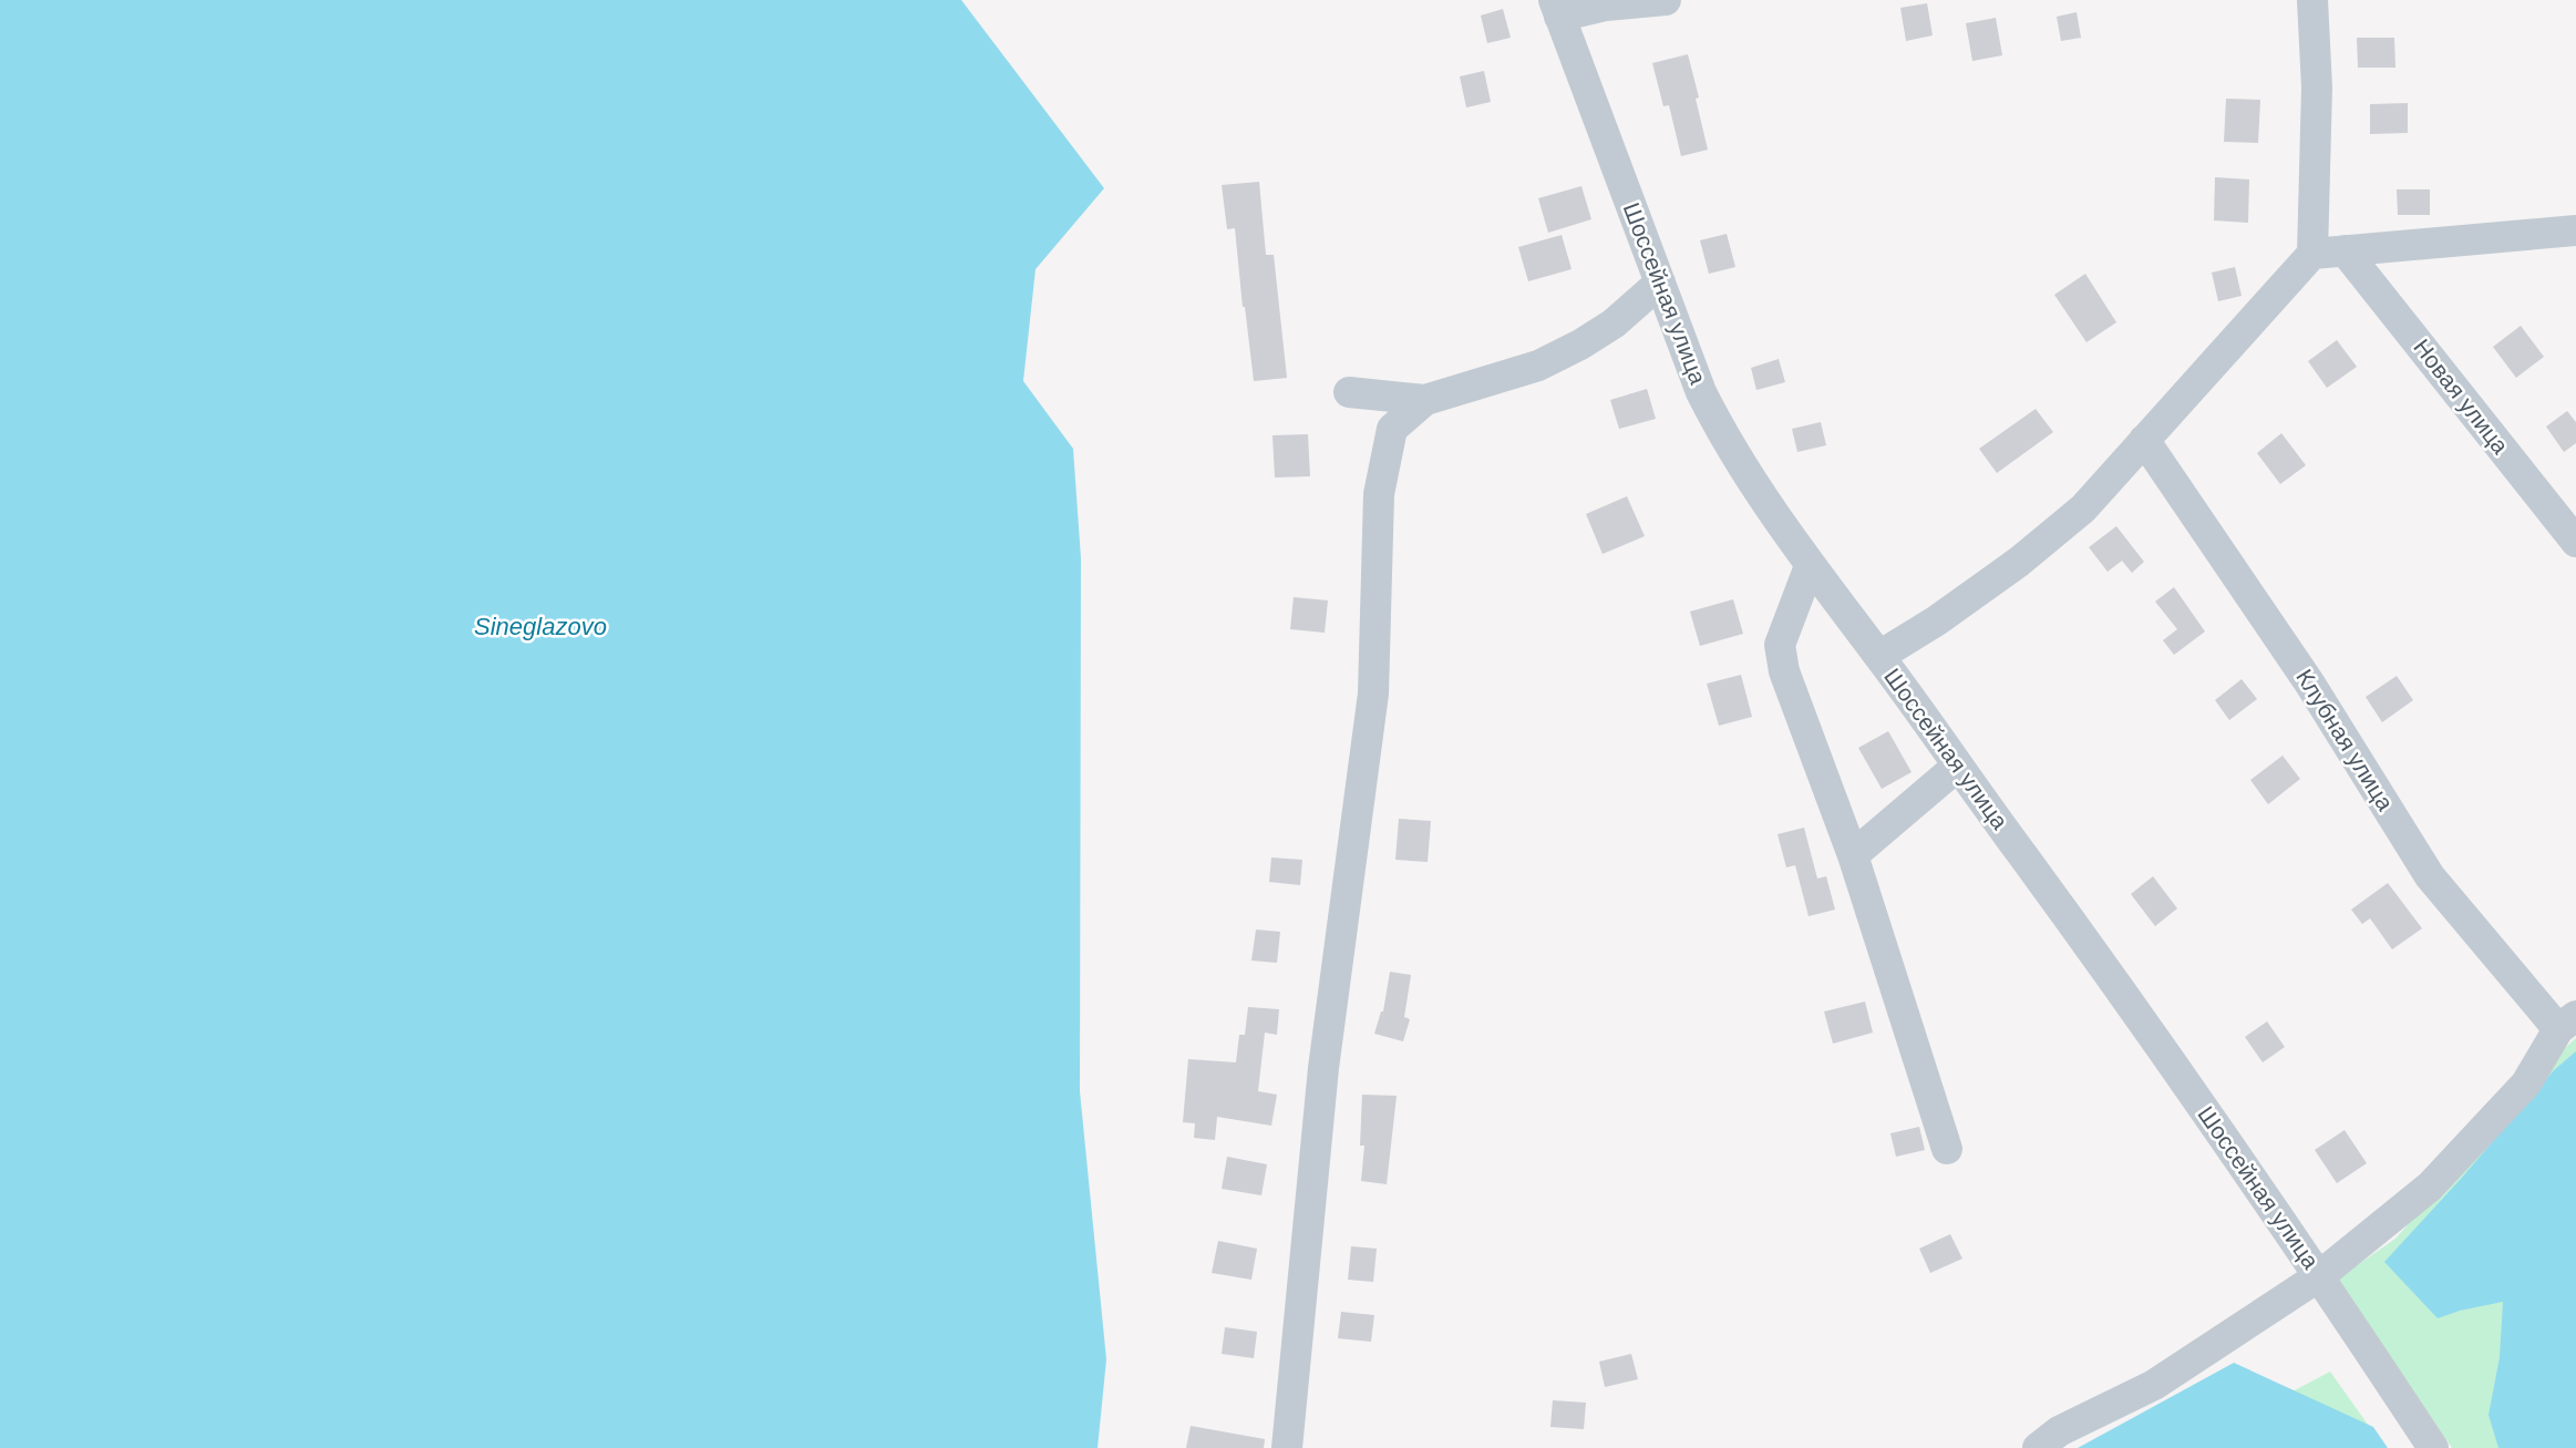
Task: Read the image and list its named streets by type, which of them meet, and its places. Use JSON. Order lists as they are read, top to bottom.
{
  "streets": {
    "street": ["Шоссейная улица", "Новая улица", "Клубная улица"]
  },
  "water": ["Sineglazovo"]
}
